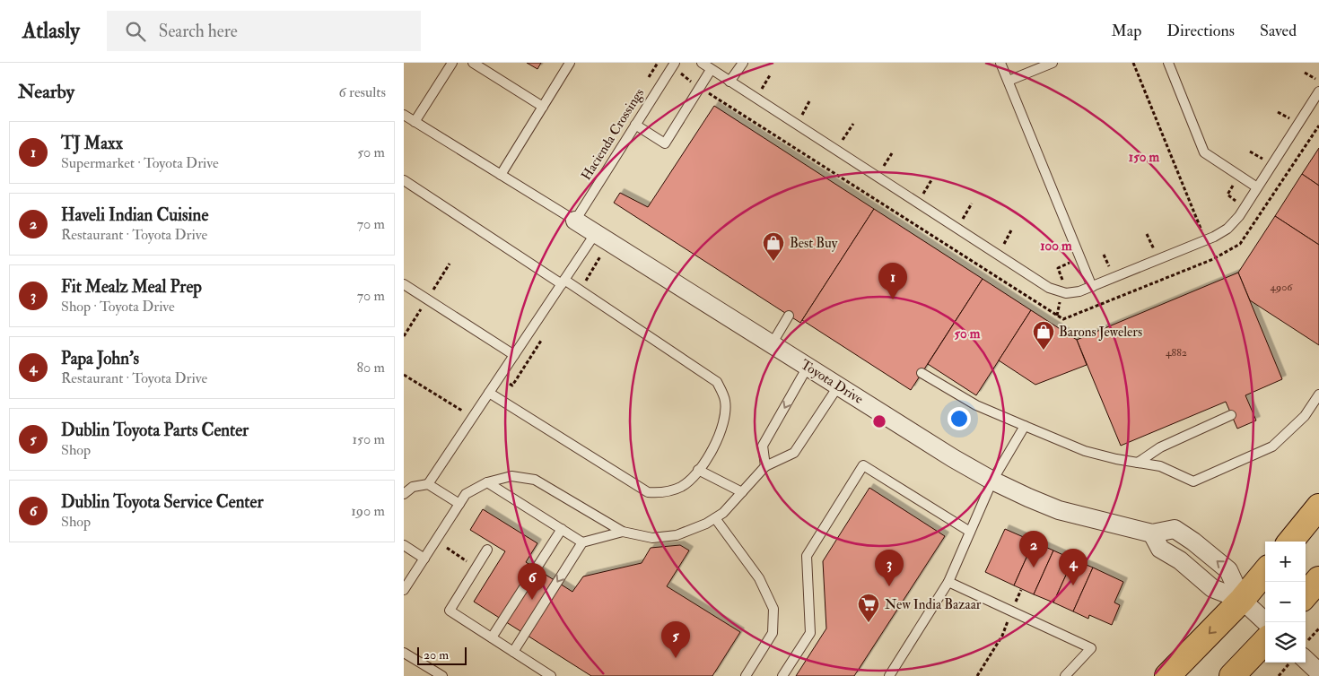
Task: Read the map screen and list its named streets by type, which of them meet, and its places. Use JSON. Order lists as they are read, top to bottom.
{
  "streets": {
    "street": ["Toyota Drive"],
    "lane": ["Hacienda Crossings"]
  },
  "crossings": [
    ["Hacienda Crossings", "Toyota Drive"]
  ],
  "places": {
    "shop": ["Best Buy", "Barons Jewelers"],
    "supermarket": ["New India Bazaar"]
  },
  "house_numbers": ["4906", "4882"],
  "scale_bar": "20 m",
  "page": {
    "header": "Atlasly",
    "search": "Search here",
    "nav": ["Map", "Directions", "Saved"],
    "heading": ["Nearby", "6 results"],
    "list": [
      {
        "mark": "1",
        "name": "TJ Maxx",
        "note": "Supermarket · Toyota Drive",
        "value": "50 m"
      },
      {
        "mark": "2",
        "name": "Haveli Indian Cuisine",
        "note": "Restaurant · Toyota Drive",
        "value": "70 m"
      },
      {
        "mark": "3",
        "name": "Fit Mealz Meal Prep",
        "note": "Shop · Toyota Drive",
        "value": "70 m"
      },
      {
        "mark": "4",
        "name": "Papa John's",
        "note": "Restaurant · Toyota Drive",
        "value": "80 m"
      },
      {
        "mark": "5",
        "name": "Dublin Toyota Parts Center",
        "note": "Shop",
        "value": "150 m"
      },
      {
        "mark": "6",
        "name": "Dublin Toyota Service Center",
        "note": "Shop",
        "value": "190 m"
      }
    ],
    "pins": [
      "1",
      "2",
      "4",
      "3",
      "6",
      "5"
    ],
    "map_buttons": ["+", "−"],
    "scale": "20 m"
  },
  "rings": ["150 m", "100 m", "50 m"]
}
